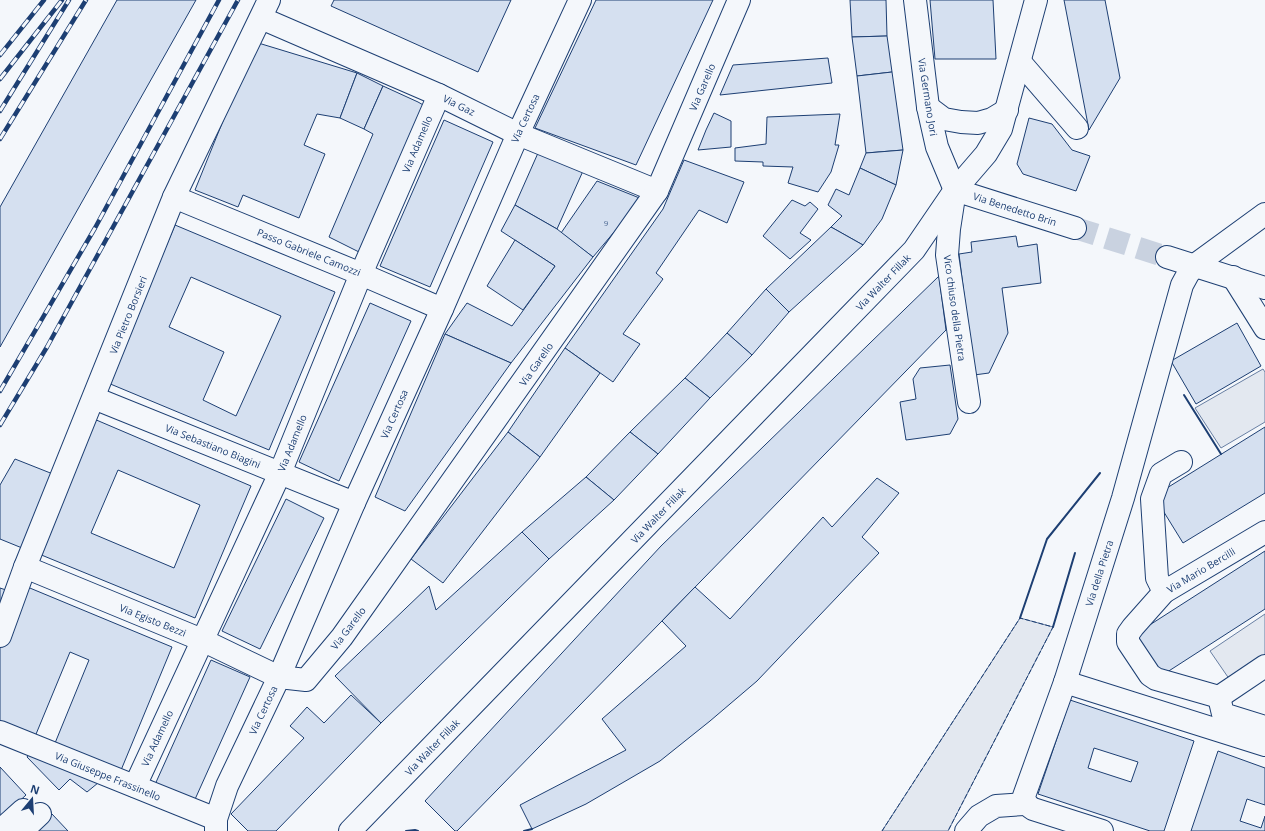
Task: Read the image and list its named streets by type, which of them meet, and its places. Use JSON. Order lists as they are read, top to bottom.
{
  "streets": {
    "street": [
      "Via Garello",
      "Via Germano Jori",
      "Via Gaz",
      "Via Certosa",
      "Via Adamello",
      "Via Benedetto Brin",
      "Passo Gabriele Camozzi",
      "Via Walter Fillak",
      "Vico chiuso della Pietra",
      "Via Pietro Borsieri",
      "Via Sebastiano Biagini",
      "Via Mario Bercilli",
      "Via della Pietra",
      "Via Egisto Bezzi",
      "Via Giuseppe Frassinello"
    ]
  },
  "crossings": [
    ["Via Garello", "Via Gaz"],
    ["Via Garello", "Via Certosa"],
    ["Via Garello", "Via Egisto Bezzi"],
    ["Via Germano Jori", "Via Benedetto Brin"],
    ["Via Germano Jori", "Via Walter Fillak"],
    ["Via Germano Jori", "Vico chiuso della Pietra"],
    ["Via Gaz", "Via Certosa"],
    ["Via Gaz", "Via Adamello"],
    ["Via Gaz", "Via Pietro Borsieri"],
    ["Via Certosa", "Passo Gabriele Camozzi"],
    ["Via Certosa", "Via Sebastiano Biagini"],
    ["Via Certosa", "Via Egisto Bezzi"],
    ["Via Certosa", "Via Giuseppe Frassinello"],
    ["Via Adamello", "Passo Gabriele Camozzi"],
    ["Via Adamello", "Via Sebastiano Biagini"],
    ["Via Adamello", "Via Egisto Bezzi"],
    ["Via Adamello", "Via Giuseppe Frassinello"],
    ["Via Benedetto Brin", "Via Walter Fillak"],
    ["Via Benedetto Brin", "Vico chiuso della Pietra"],
    ["Passo Gabriele Camozzi", "Via Pietro Borsieri"],
    ["Via Walter Fillak", "Vico chiuso della Pietra"],
    ["Via Pietro Borsieri", "Via Sebastiano Biagini"],
    ["Via Pietro Borsieri", "Via Egisto Bezzi"],
    ["Via Mario Bercilli", "Via della Pietra"]
  ],
  "house_numbers": ["9"],
  "north": "top"
}
